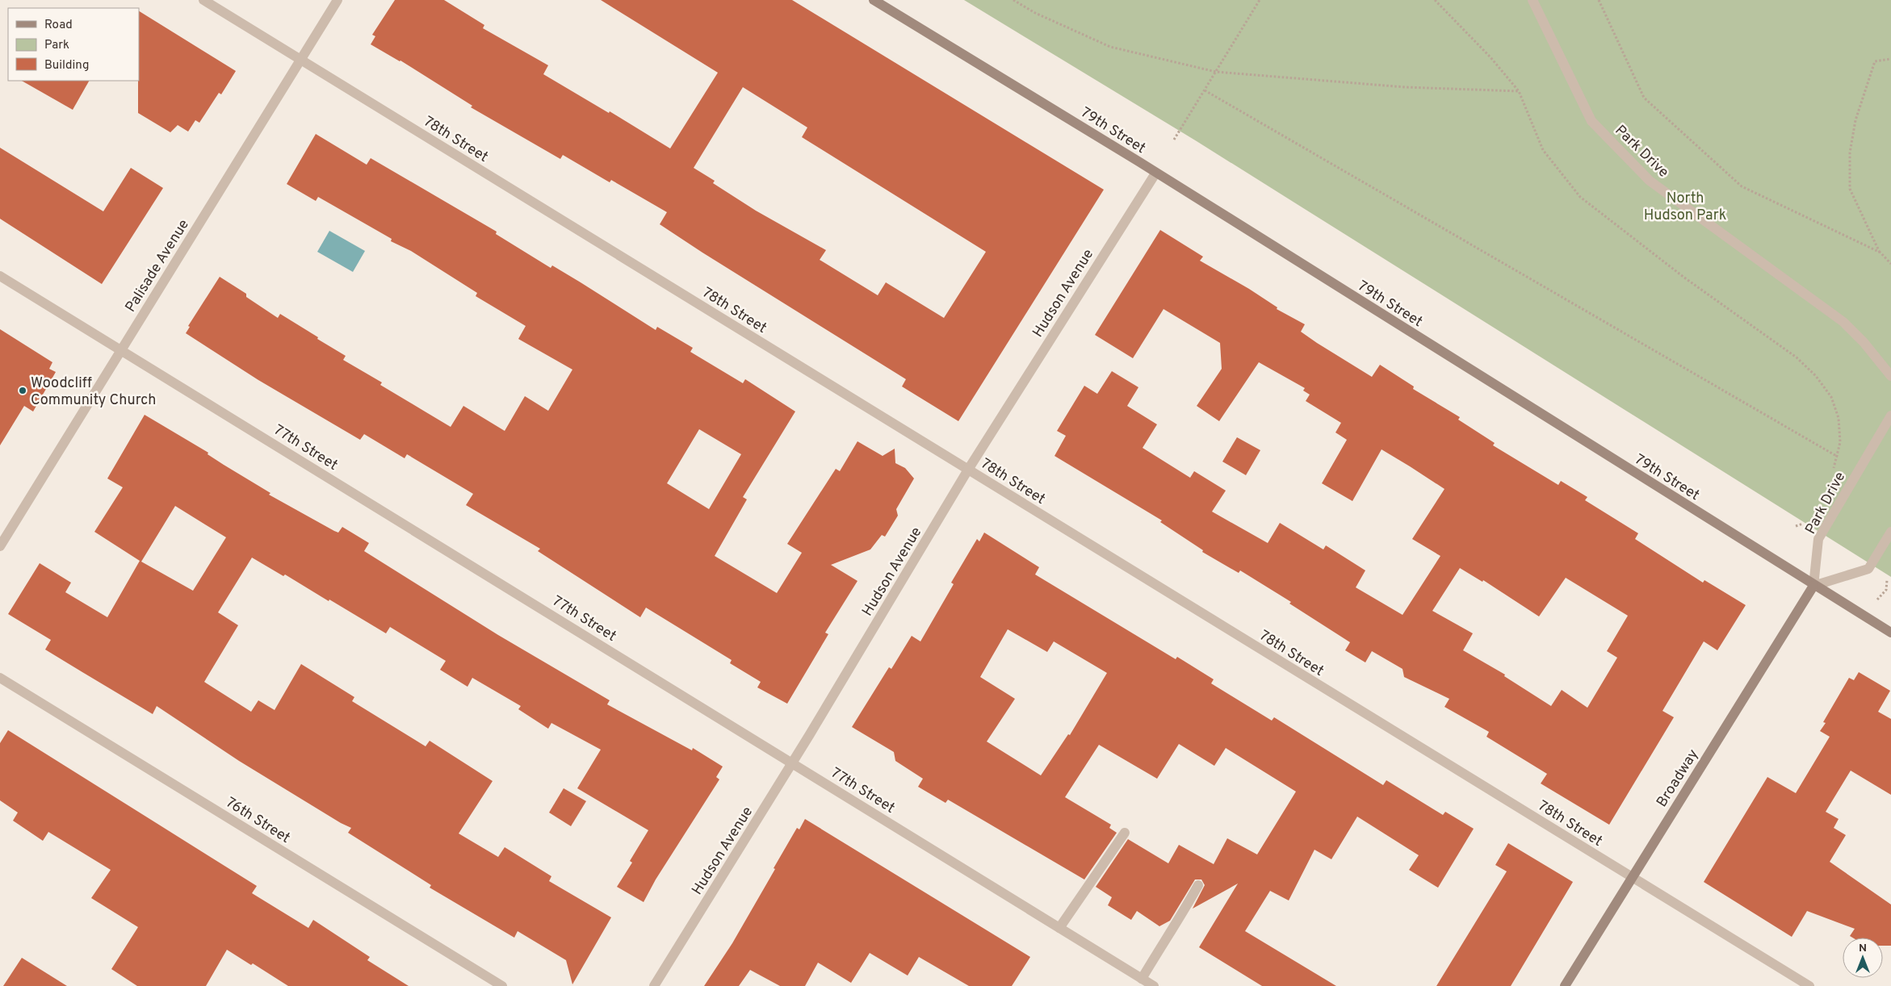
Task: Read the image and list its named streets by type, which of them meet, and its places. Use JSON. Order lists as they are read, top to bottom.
{
  "streets": {
    "street": [
      "79th Street",
      "78th Street",
      "Park Drive",
      "Palisade Avenue",
      "Hudson Avenue",
      "77th Street",
      "Broadway",
      "76th Street"
    ]
  },
  "crossings": [
    ["79th Street", "Park Drive"],
    ["79th Street", "Hudson Avenue"],
    ["79th Street", "Broadway"],
    ["78th Street", "Palisade Avenue"],
    ["78th Street", "Hudson Avenue"],
    ["78th Street", "Broadway"],
    ["Park Drive", "Broadway"],
    ["Palisade Avenue", "77th Street"],
    ["Hudson Avenue", "77th Street"]
  ],
  "parks": ["North Hudson Park"],
  "places": ["Woodcliff Community Church"],
  "legend": ["Road", "Park", "Building"],
  "north": "top"
}
